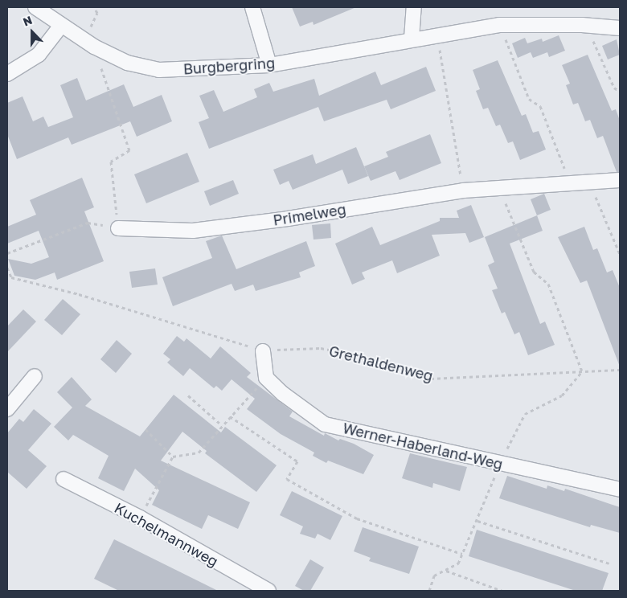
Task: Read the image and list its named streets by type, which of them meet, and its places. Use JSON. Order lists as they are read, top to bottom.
{
  "streets": {
    "street": [
      "Burgbergring",
      "Primelweg",
      "Werner-Haberland-Weg",
      "Kuchelmannweg"
    ],
    "path": ["Grethaldenweg"]
  },
  "north": "top"
}
